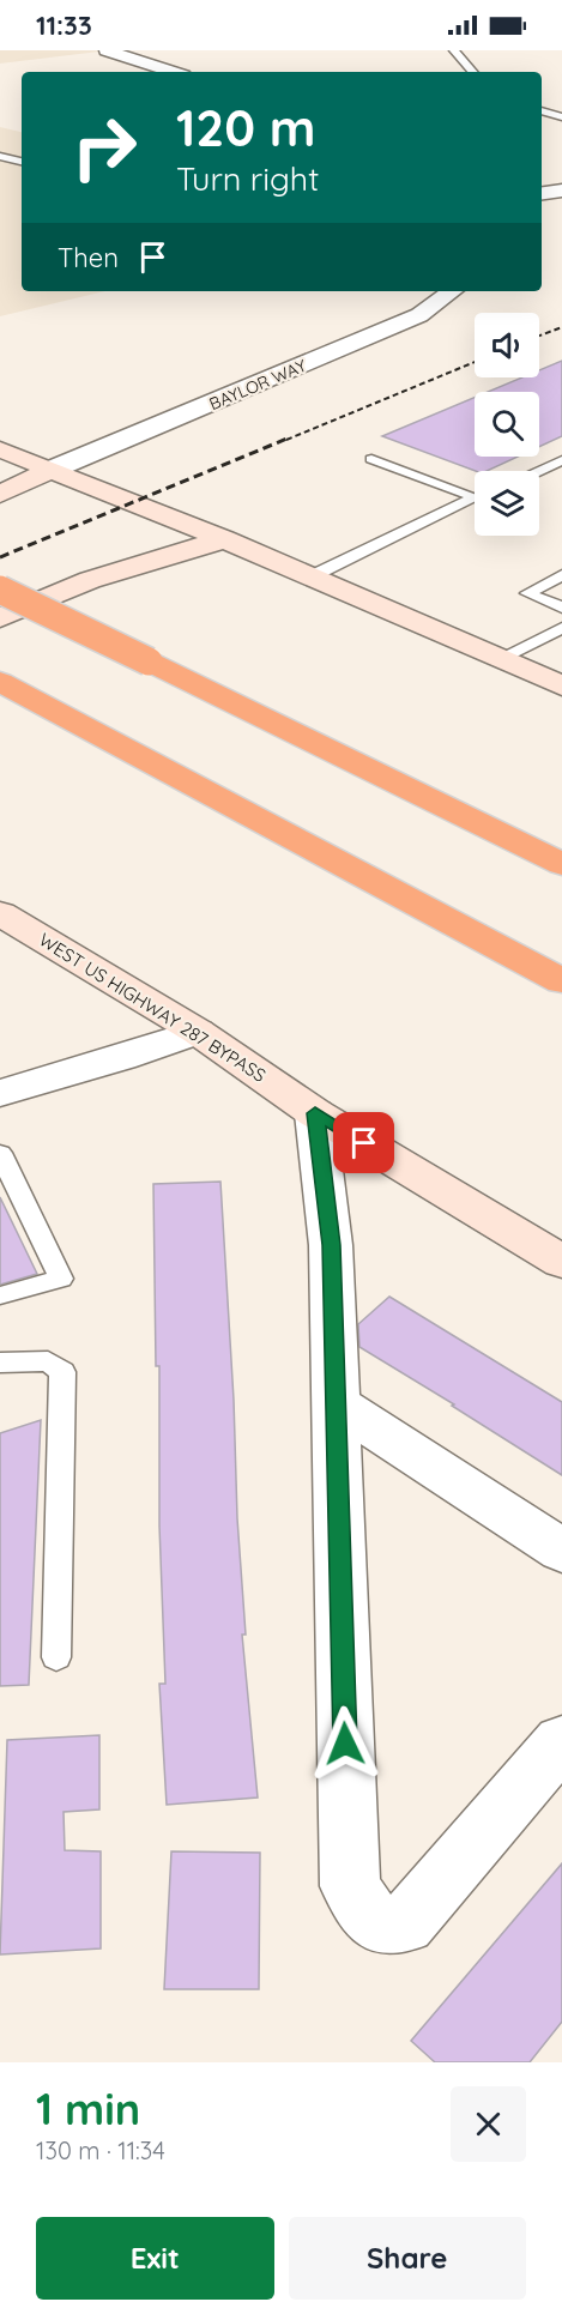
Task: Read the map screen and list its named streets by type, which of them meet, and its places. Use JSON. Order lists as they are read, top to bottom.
{
  "streets": {
    "main road": ["WEST US HIGHWAY 287 BYPASS"],
    "street": ["BAYLOR WAY"]
  },
  "page": {
    "status": "11:33",
    "turn": ["120 m", "Turn right"],
    "then": "Then",
    "heading": ["1 min", "130 m · 11:34"],
    "buttons": ["Exit", "Share"]
  }
}
